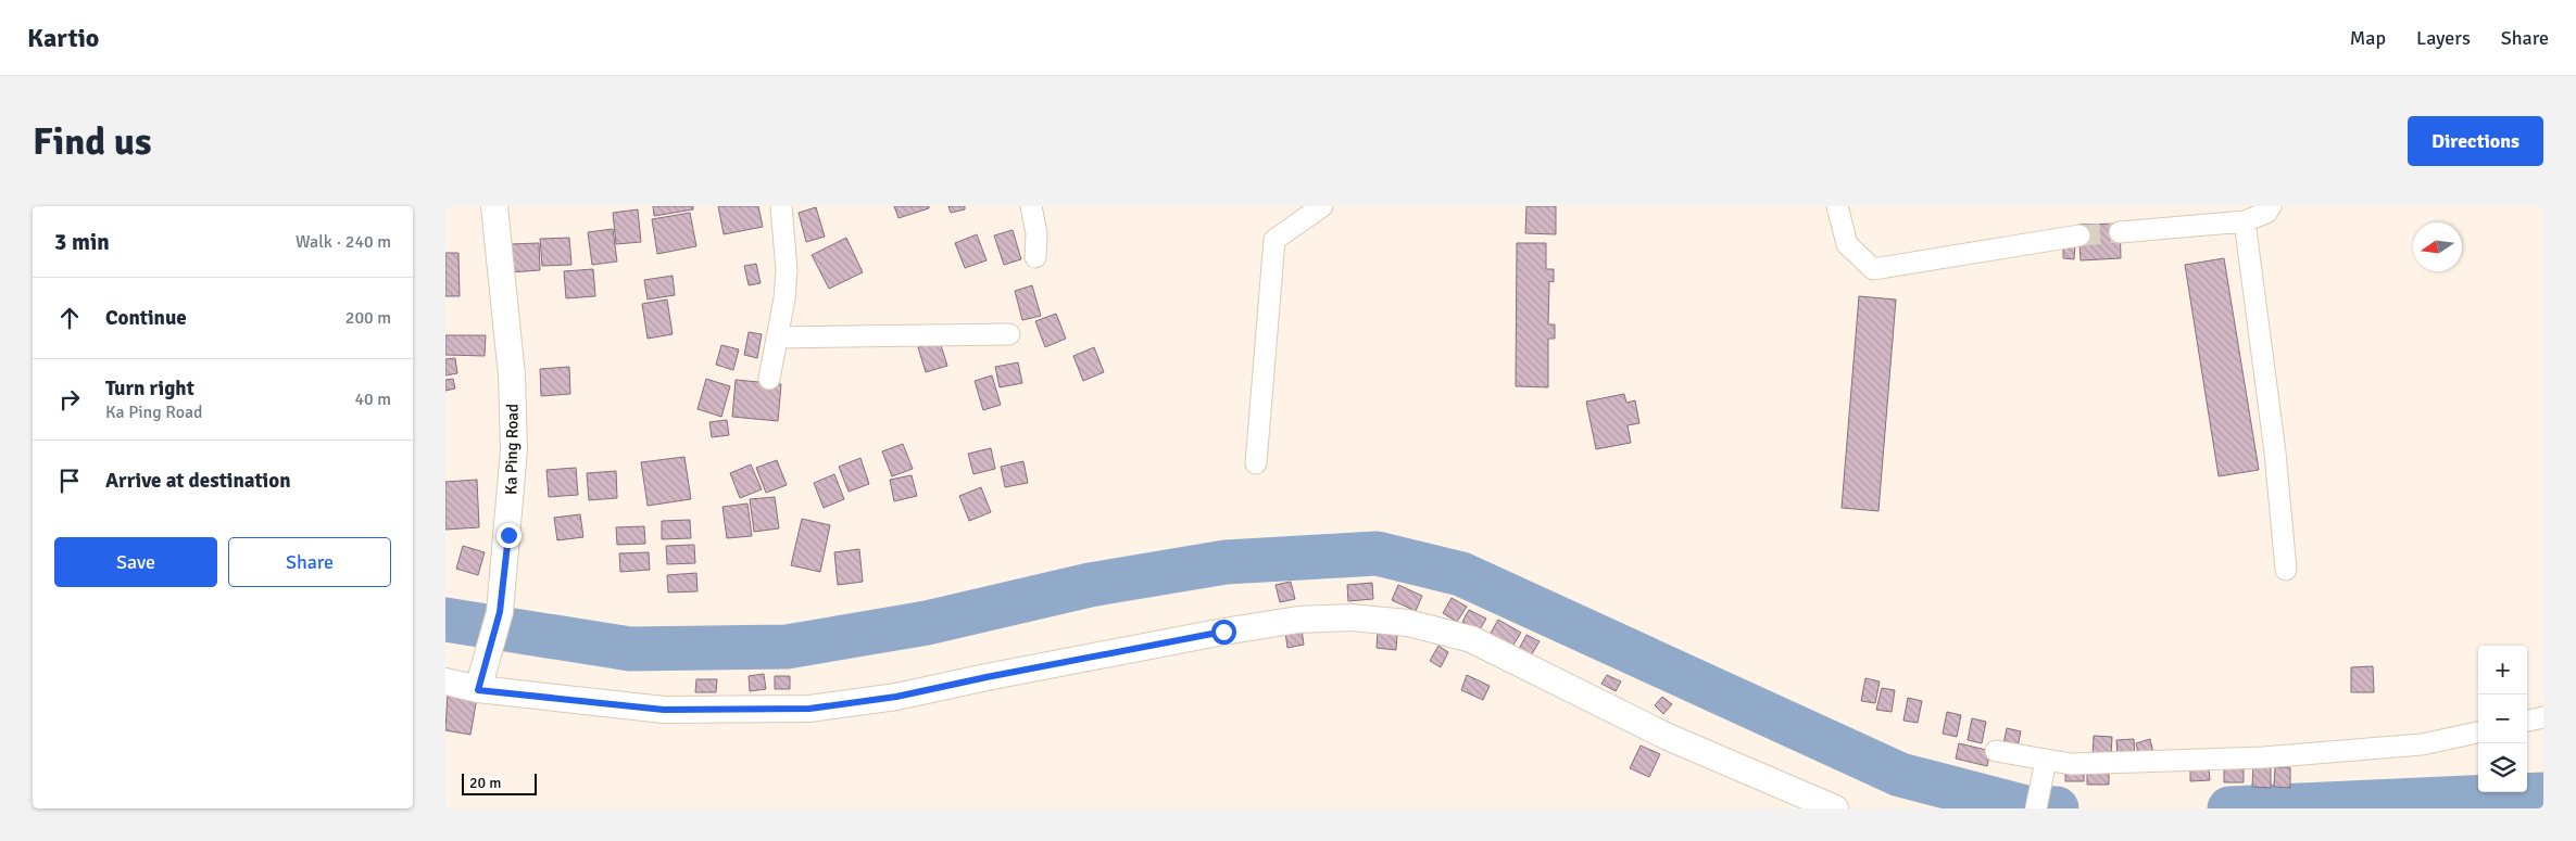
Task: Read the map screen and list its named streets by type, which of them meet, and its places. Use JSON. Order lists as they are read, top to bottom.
{
  "streets": {
    "street": ["Ka Ping Road"]
  },
  "scale_bar": "20 m",
  "north": "left",
  "page": {
    "header": "Kartio",
    "nav": ["Map", "Layers", "Share"],
    "buttons": [
      "Directions",
      ["Save", "Share"]
    ],
    "title": "Find us",
    "heading": ["3 min", "Walk · 240 m"],
    "list": [
      ["Continue", "200 m"],
      ["Turn right", "Ka Ping Road", "40 m"],
      "Arrive at destination"
    ],
    "map_buttons": ["+", "−"],
    "scale": "20 m"
  }
}
